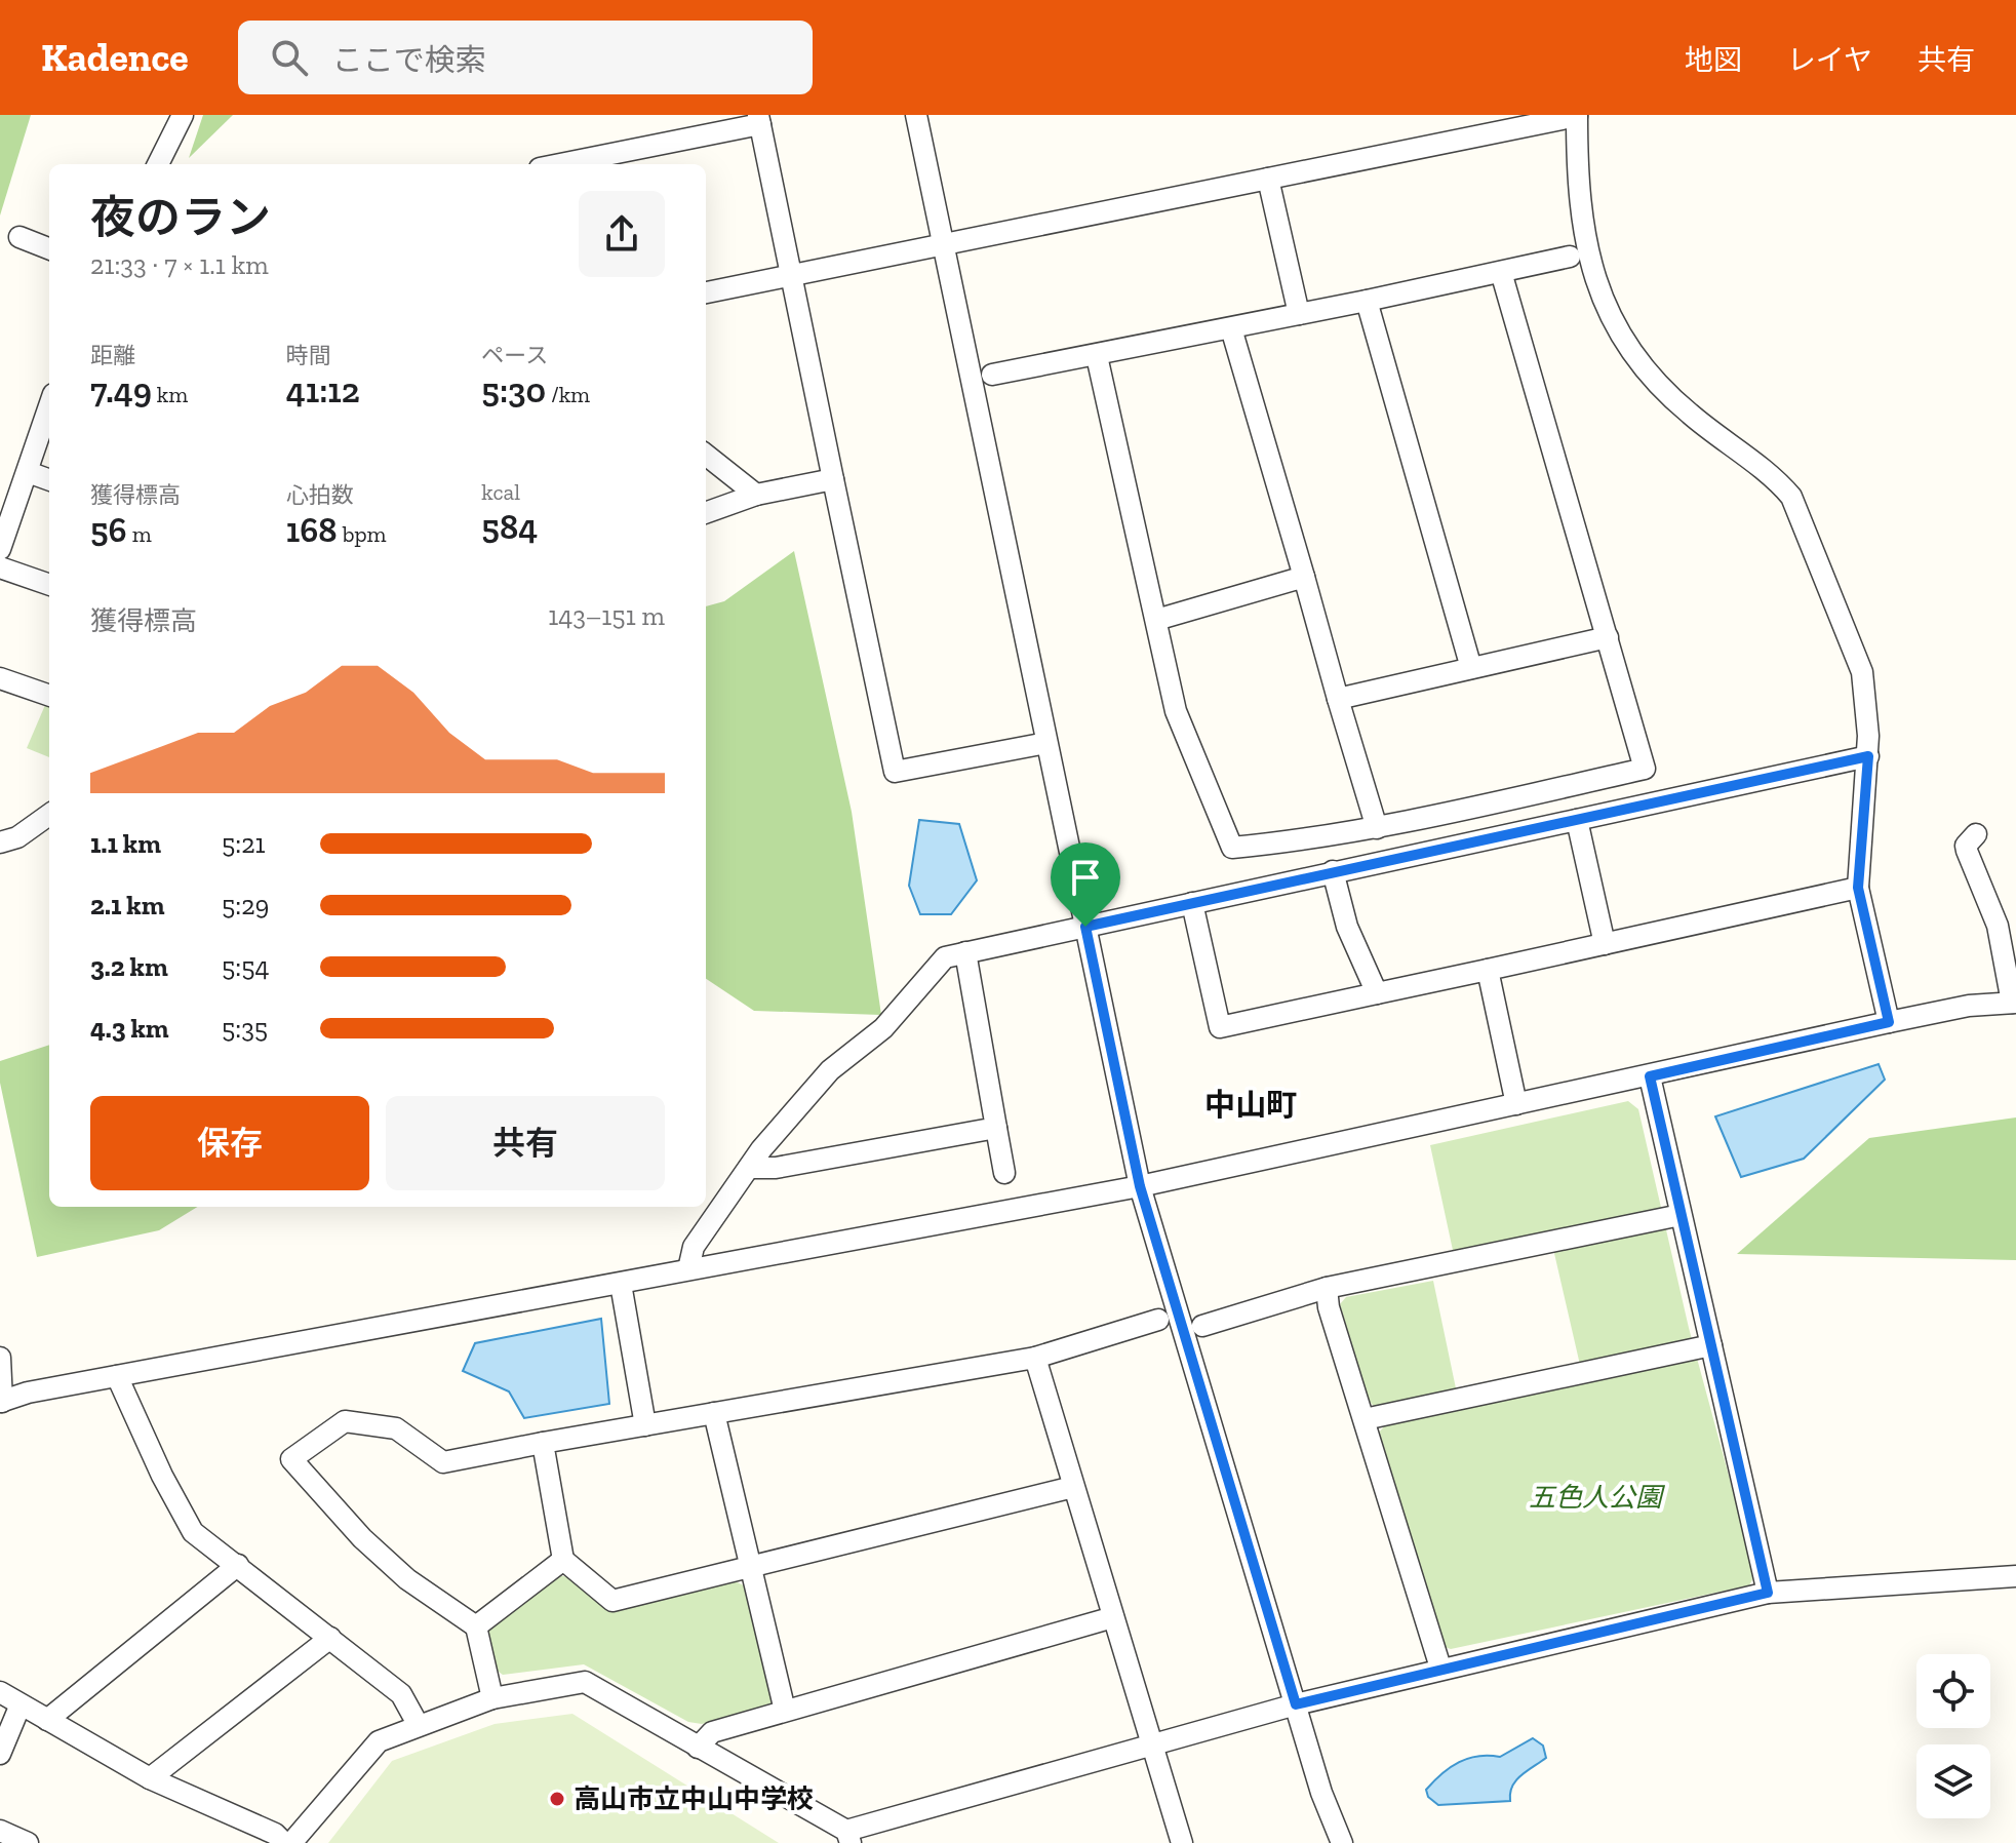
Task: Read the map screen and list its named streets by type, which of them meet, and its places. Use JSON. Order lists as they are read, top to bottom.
{
  "districts": ["中山町"],
  "parks": ["五色人公園"],
  "places": ["高山市立中山中学校"],
  "page": {
    "header": "Kadence",
    "search": "ここで検索",
    "nav": ["地図", "レイヤ", "共有"],
    "heading": ["夜のラン", "21:33 · 7 × 1.1 km"],
    "stats": [
      ["距離", "7.49 km"],
      ["時間", "41:12"],
      ["ペース", "5:30 /km"],
      ["獲得標高", "56 m"],
      ["心拍数", "168 bpm"],
      ["kcal", "584"]
    ],
    "chart": ["獲得標高", "143–151 m"],
    "list": [
      {
        "name": "1.1 km",
        "note": "5:21"
      },
      {
        "name": "2.1 km",
        "note": "5:29"
      },
      {
        "name": "3.2 km",
        "note": "5:54"
      },
      {
        "name": "4.3 km",
        "note": "5:35"
      }
    ],
    "buttons": ["保存", "共有"]
  }
}
